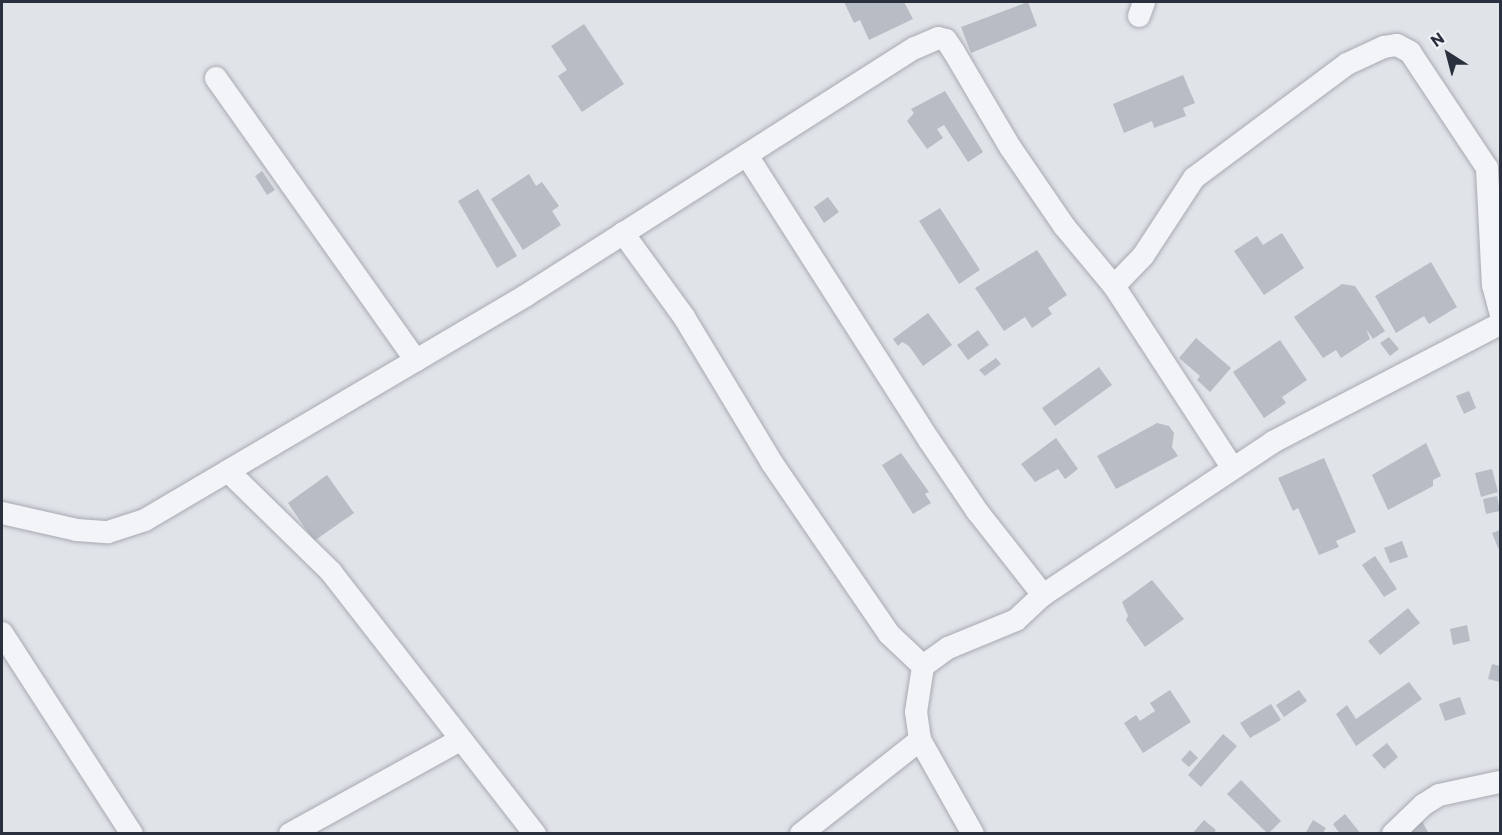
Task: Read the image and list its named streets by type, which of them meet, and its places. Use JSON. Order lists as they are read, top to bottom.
{
  "north": "top left"
}
